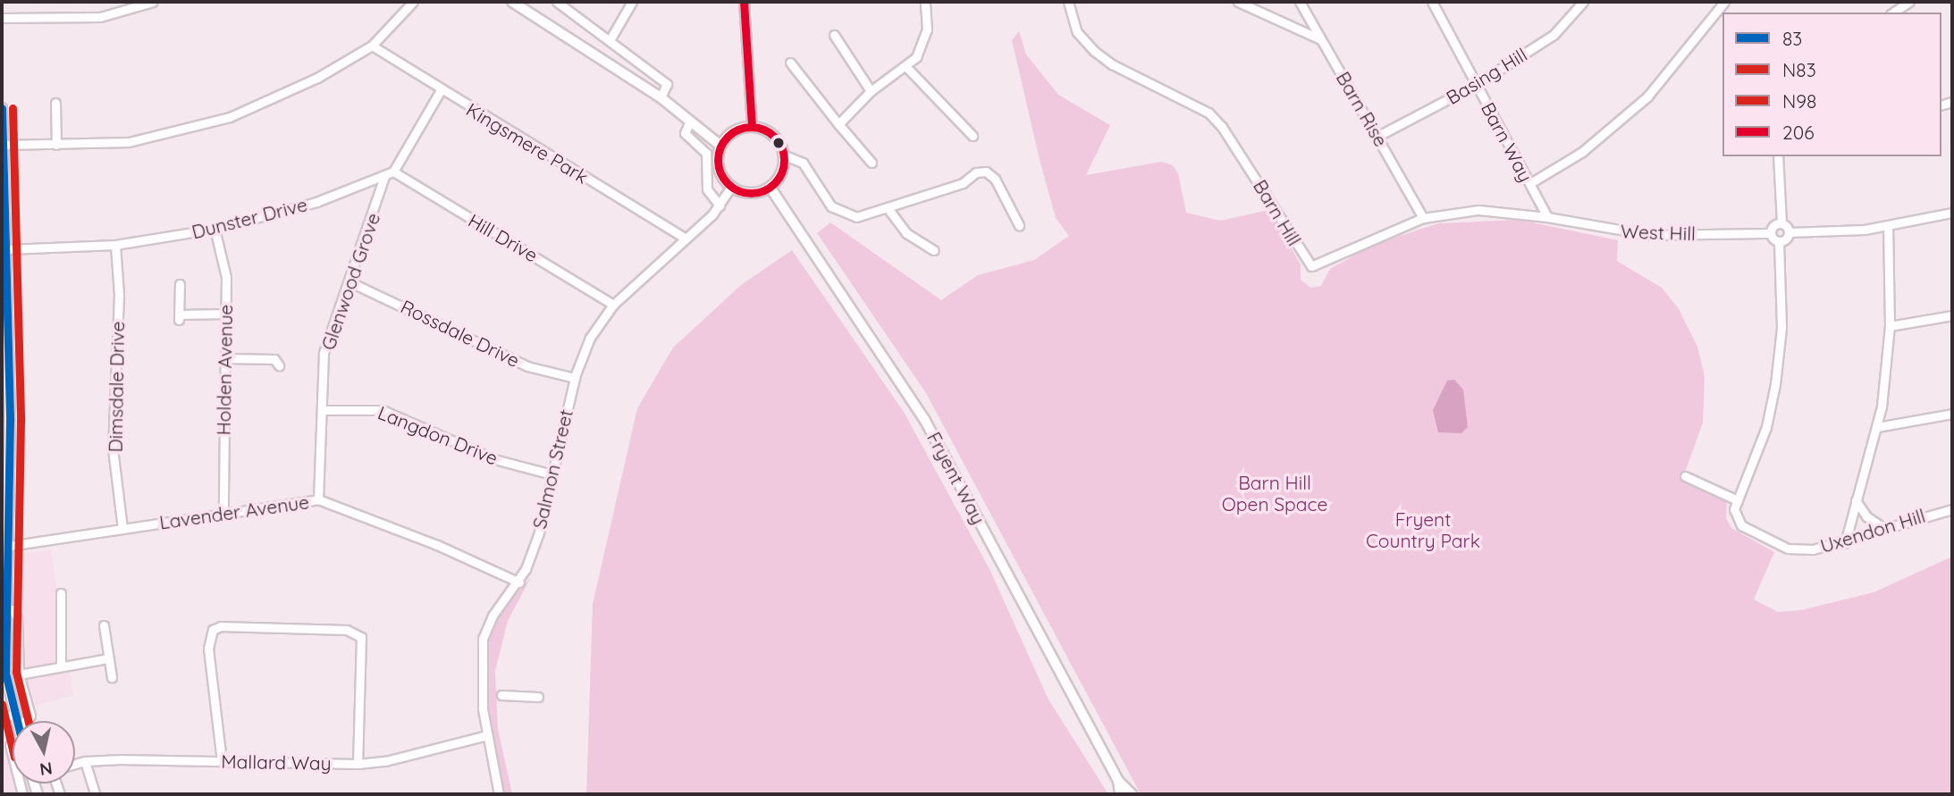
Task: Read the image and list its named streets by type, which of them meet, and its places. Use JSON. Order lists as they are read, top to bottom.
{
  "streets": {
    "main road": ["Fryent Way"],
    "street": [
      "Basing Hill",
      "Barn Rise",
      "Barn Way",
      "Kingsmere Park",
      "Barn Hill",
      "Dunster Drive",
      "West Hill",
      "Hill Drive",
      "Glenwood Grove",
      "Rossdale Drive",
      "Holden Avenue",
      "Dimsdale Drive",
      "Langdon Drive",
      "Salmon Street",
      "Lavender Avenue",
      "Uxendon Hill",
      "Mallard Way"
    ]
  },
  "crossings": [
    ["Basing Hill", "Barn Rise"],
    ["Basing Hill", "Barn Way"],
    ["Barn Rise", "Barn Hill"],
    ["Barn Way", "Barn Hill"],
    ["Barn Way", "West Hill"],
    ["Kingsmere Park", "Salmon Street"],
    ["Barn Hill", "West Hill"],
    ["Dunster Drive", "Hill Drive"],
    ["Dunster Drive", "Glenwood Grove"],
    ["Dunster Drive", "Holden Avenue"],
    ["Dunster Drive", "Dimsdale Drive"],
    ["Hill Drive", "Salmon Street"],
    ["Glenwood Grove", "Rossdale Drive"],
    ["Glenwood Grove", "Langdon Drive"],
    ["Glenwood Grove", "Lavender Avenue"],
    ["Rossdale Drive", "Salmon Street"],
    ["Holden Avenue", "Lavender Avenue"],
    ["Dimsdale Drive", "Lavender Avenue"],
    ["Langdon Drive", "Salmon Street"],
    ["Salmon Street", "Fryent Way"],
    ["Salmon Street", "Lavender Avenue"],
    ["Salmon Street", "Mallard Way"]
  ],
  "parks": ["Barn Hill Open Space", "Fryent Country Park"],
  "lines": [
    "transit line 206",
    "transit line 83",
    "transit line N98",
    "transit line N83"
  ],
  "legend": [
    "83",
    "N83",
    "N98",
    "206"
  ],
  "north": "bottom"
}
